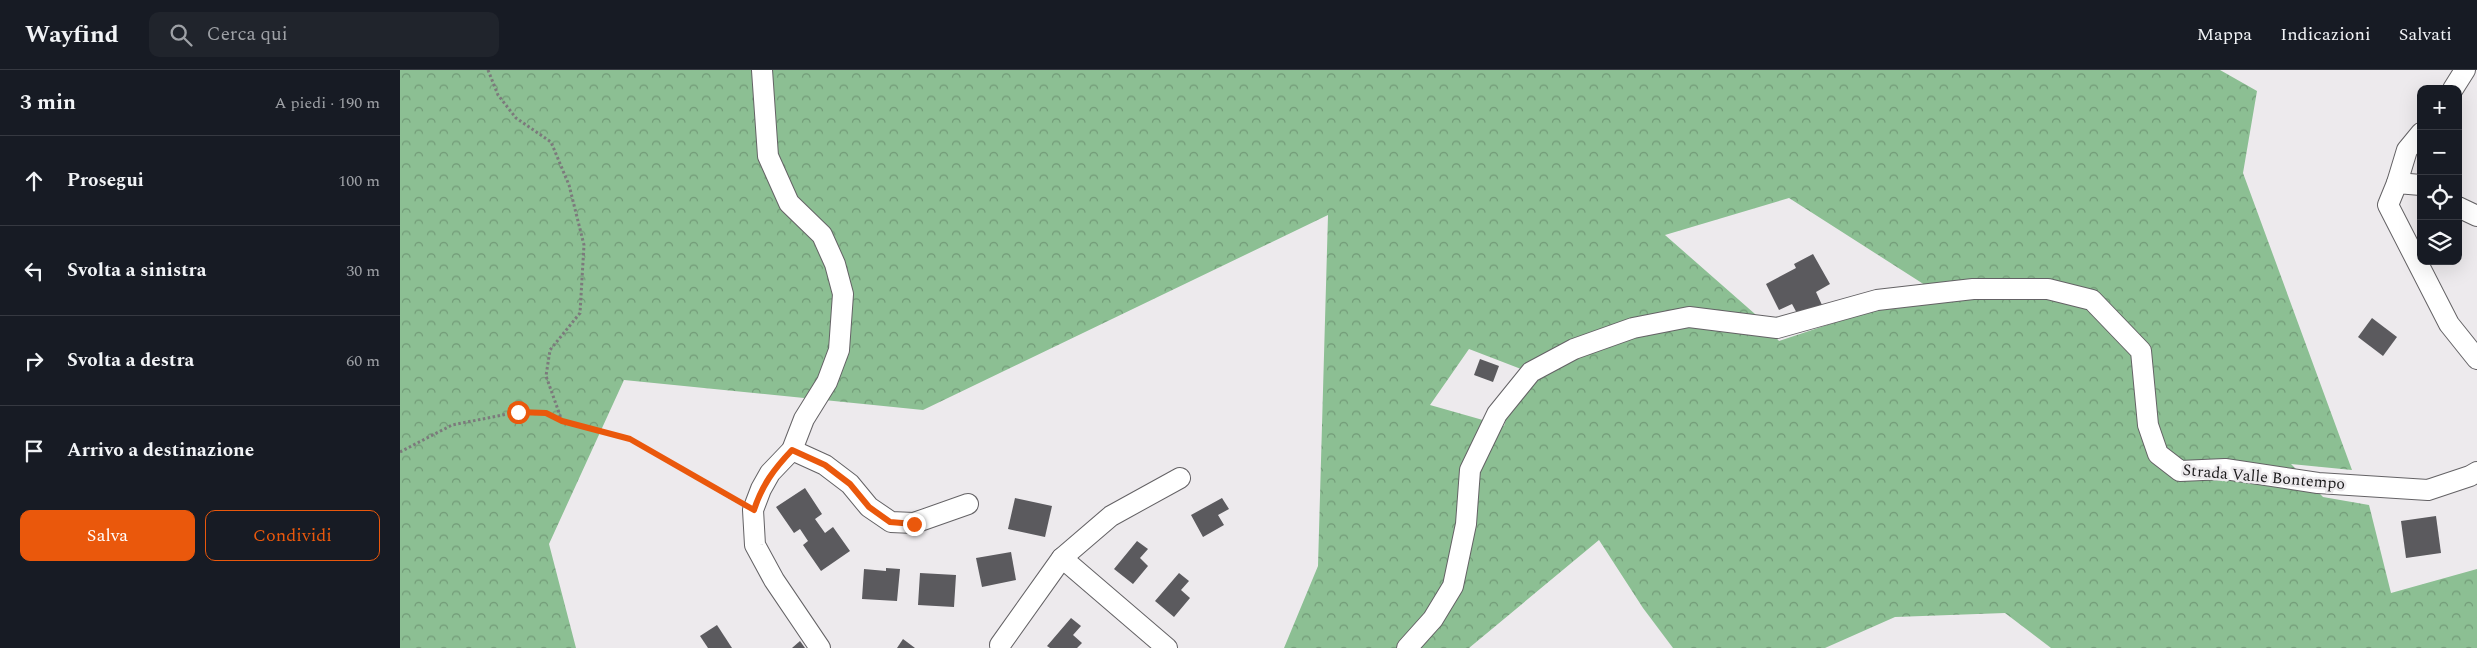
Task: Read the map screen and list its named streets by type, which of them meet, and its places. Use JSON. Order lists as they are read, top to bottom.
{
  "streets": {
    "street": ["Strada Valle Bontempo"]
  },
  "page": {
    "header": "Wayfind",
    "search": "Cerca qui",
    "nav": ["Mappa", "Indicazioni", "Salvati"],
    "heading": ["3 min", "A piedi · 190 m"],
    "map_buttons": ["+", "−"],
    "list": [
      ["Prosegui", "100 m"],
      ["Svolta a sinistra", "30 m"],
      ["Svolta a destra", "60 m"],
      "Arrivo a destinazione"
    ],
    "buttons": ["Salva", "Condividi"]
  }
}
